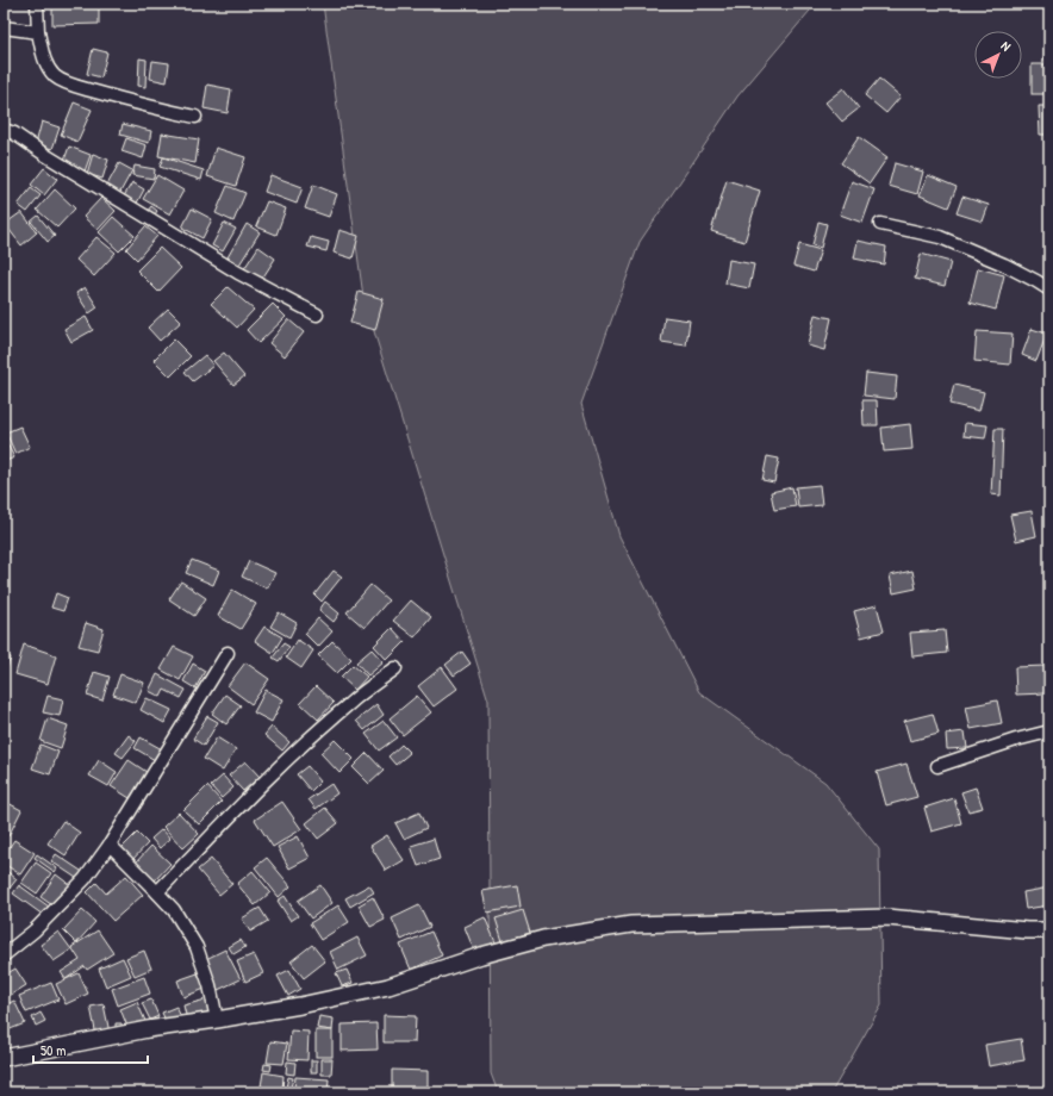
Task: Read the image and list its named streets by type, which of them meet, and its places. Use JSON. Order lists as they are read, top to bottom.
{
  "scale_bar": "50 m",
  "north": "top right"
}
